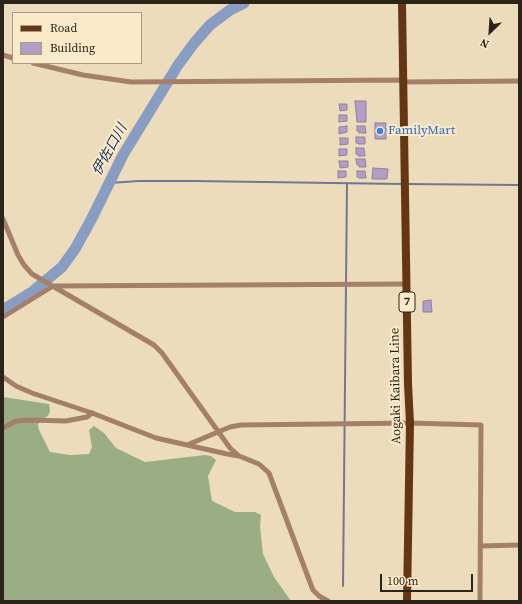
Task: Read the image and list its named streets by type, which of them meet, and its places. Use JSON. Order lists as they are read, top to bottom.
{
  "streets": {
    "main road": ["7", "Aogaki Kaibara Line"]
  },
  "water": ["伊佐口川"],
  "places": ["FamilyMart"],
  "legend": ["Road", "Building"],
  "scale_bar": "100 m",
  "north": "bottom left"
}
